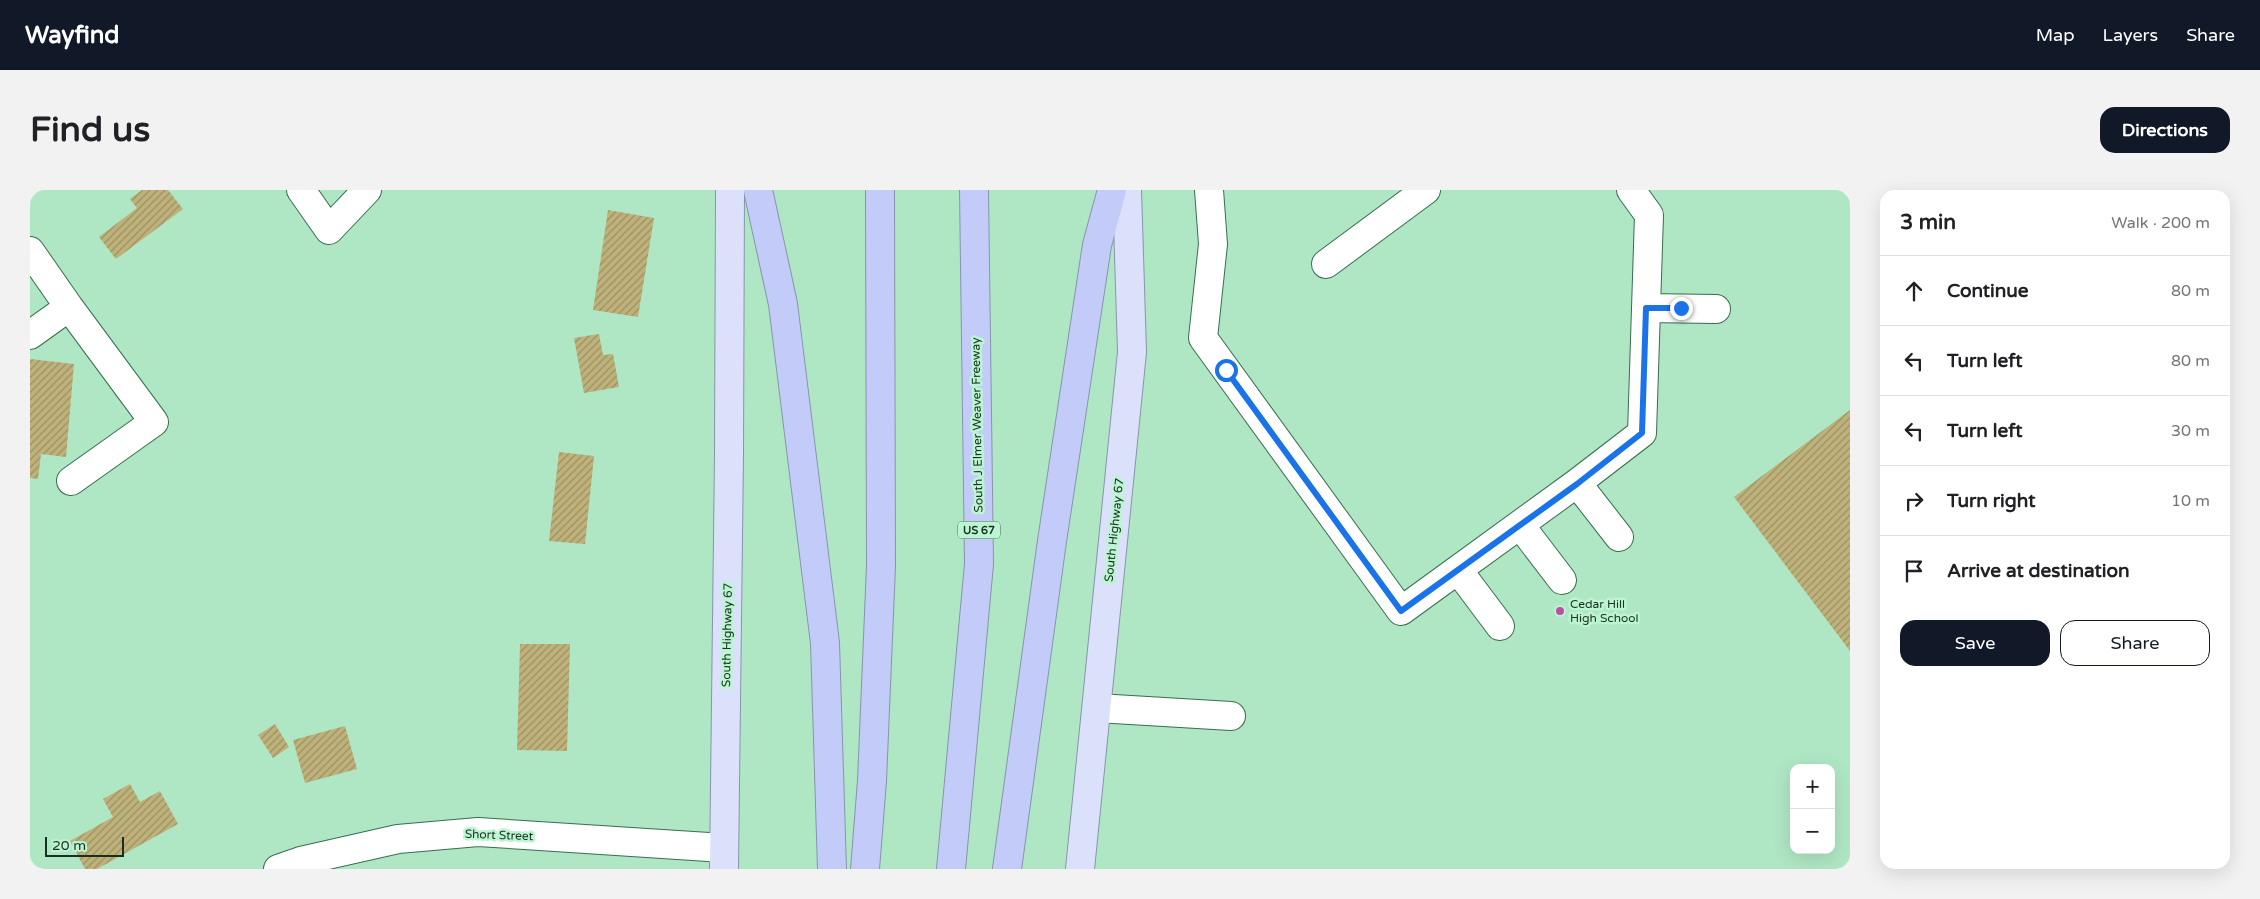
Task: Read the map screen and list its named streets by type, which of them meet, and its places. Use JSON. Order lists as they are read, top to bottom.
{
  "streets": {
    "highway": ["South J Elmer Weaver Freeway", "US 67"],
    "main road": ["South Highway 67"],
    "street": ["Short Street"]
  },
  "crossings": [
    ["South Highway 67", "Short Street"]
  ],
  "places": ["Cedar Hill High School"],
  "scale_bar": "20 m",
  "page": {
    "header": "Wayfind",
    "nav": ["Map", "Layers", "Share"],
    "buttons": [
      "Directions",
      ["Save", "Share"]
    ],
    "title": "Find us",
    "heading": ["3 min", "Walk · 200 m"],
    "list": [
      ["Continue", "80 m"],
      ["Turn left", "80 m"],
      ["Turn left", "30 m"],
      ["Turn right", "10 m"],
      "Arrive at destination"
    ],
    "map_buttons": ["+", "−"],
    "scale": "20 m"
  }
}
